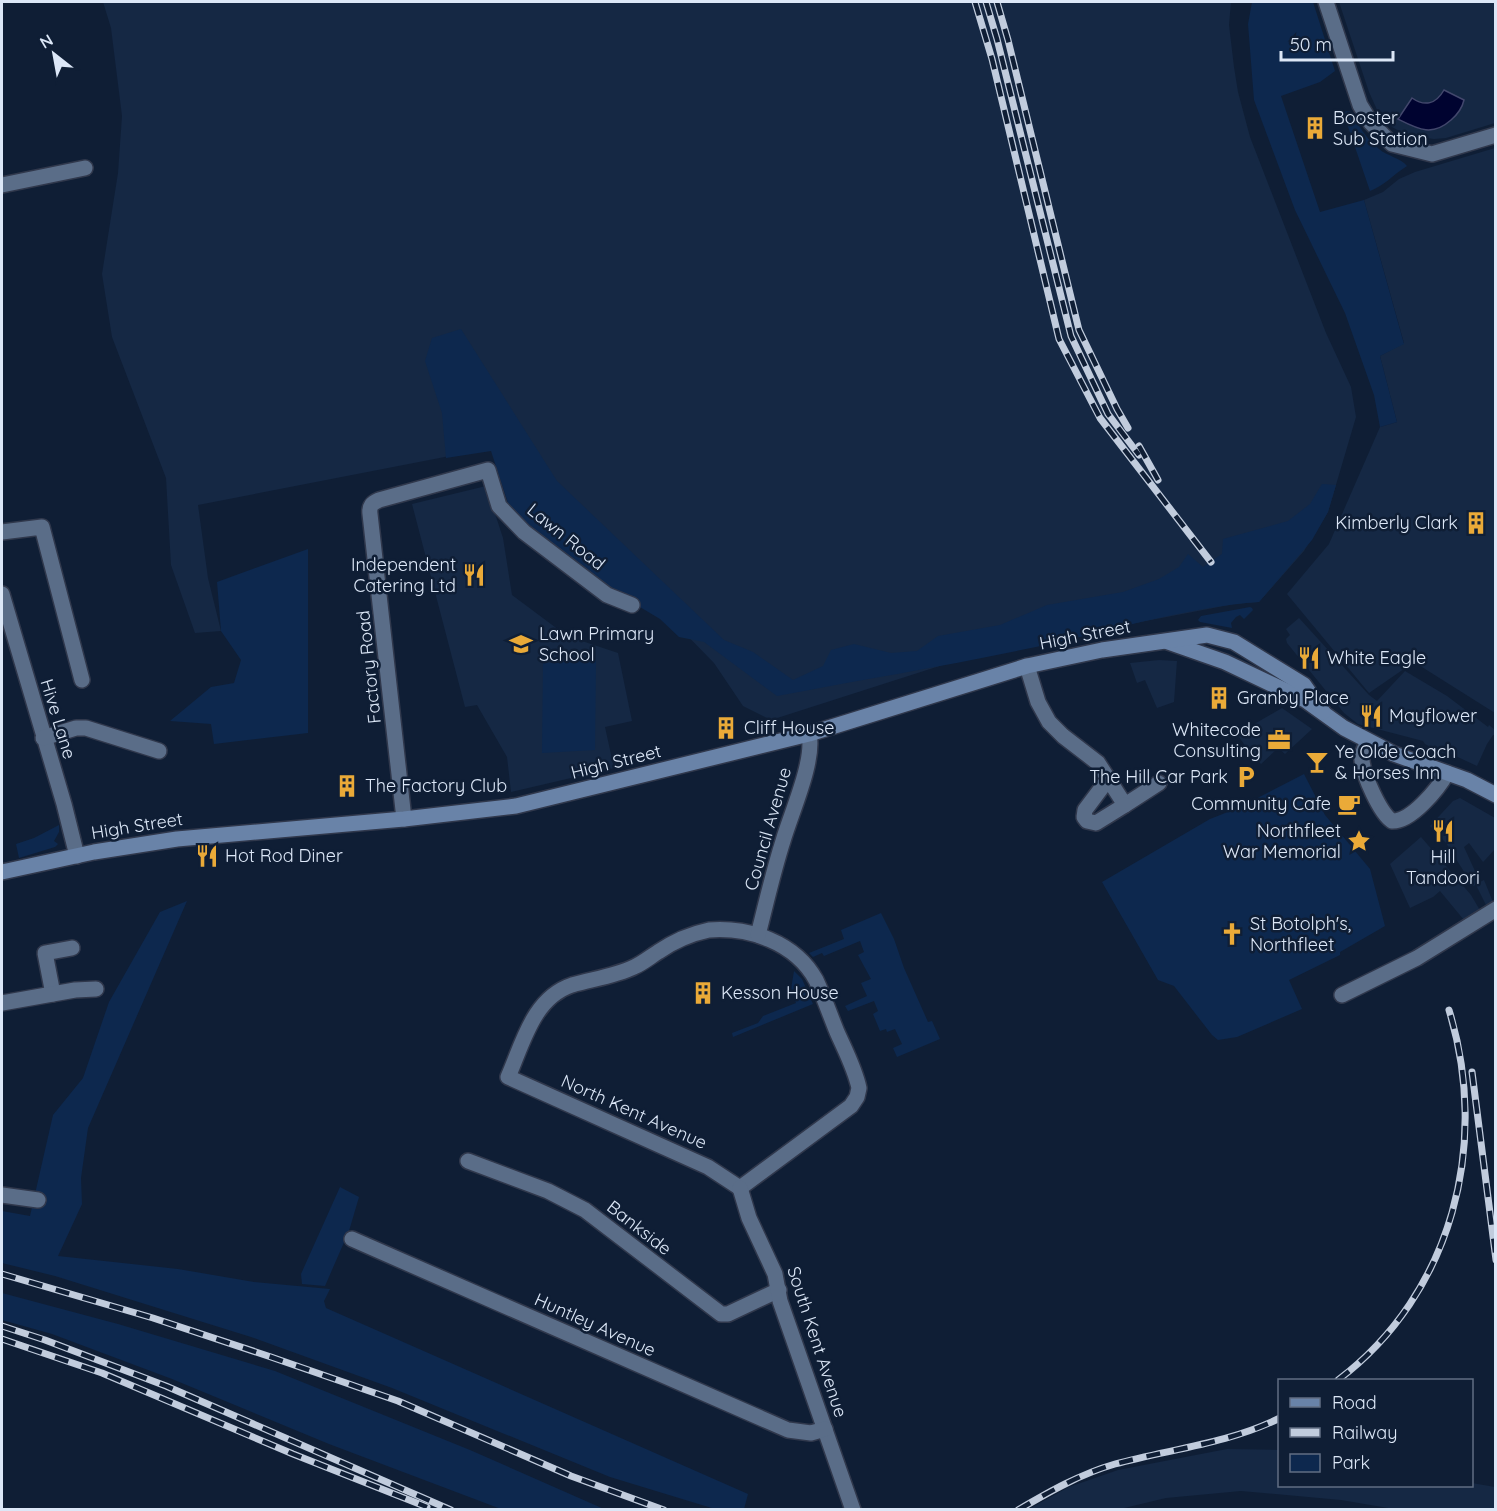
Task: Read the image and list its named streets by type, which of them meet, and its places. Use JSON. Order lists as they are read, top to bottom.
{
  "streets": {
    "main road": ["High Street"],
    "street": [
      "Lawn Road",
      "Factory Road",
      "Hive Lane",
      "Council Avenue",
      "North Kent Avenue",
      "Bankside",
      "Huntley Avenue",
      "South Kent Avenue"
    ]
  },
  "crossings": [
    ["Lawn Road", "Factory Road"],
    ["High Street", "Factory Road"],
    ["High Street", "Hive Lane"],
    ["High Street", "Council Avenue"],
    ["Council Avenue", "North Kent Avenue"],
    ["North Kent Avenue", "South Kent Avenue"],
    ["Bankside", "South Kent Avenue"],
    ["Huntley Avenue", "South Kent Avenue"]
  ],
  "places": {
    "building": [
      "Booster Sub Station",
      "Kimberly Clark",
      "Granby Place",
      "Cliff House",
      "The Factory Club",
      "Kesson House"
    ],
    "restaurant": [
      "Independent Catering Ltd",
      "White Eagle",
      "Mayflower",
      "Hill Tandoori",
      "Hot Rod Diner"
    ],
    "school or university": ["Lawn Primary School"],
    "office": ["Whitecode Consulting"],
    "bar": ["Ye Olde Coach & Horses Inn"],
    "parking": ["The Hill Car Park"],
    "cafe": ["Community Cafe"],
    "place": ["Northfleet War Memorial"],
    "church": ["St Botolph's, Northfleet"]
  },
  "legend": ["Road", "Railway", "Park"],
  "scale_bar": "50 m",
  "north": "top left"
}
